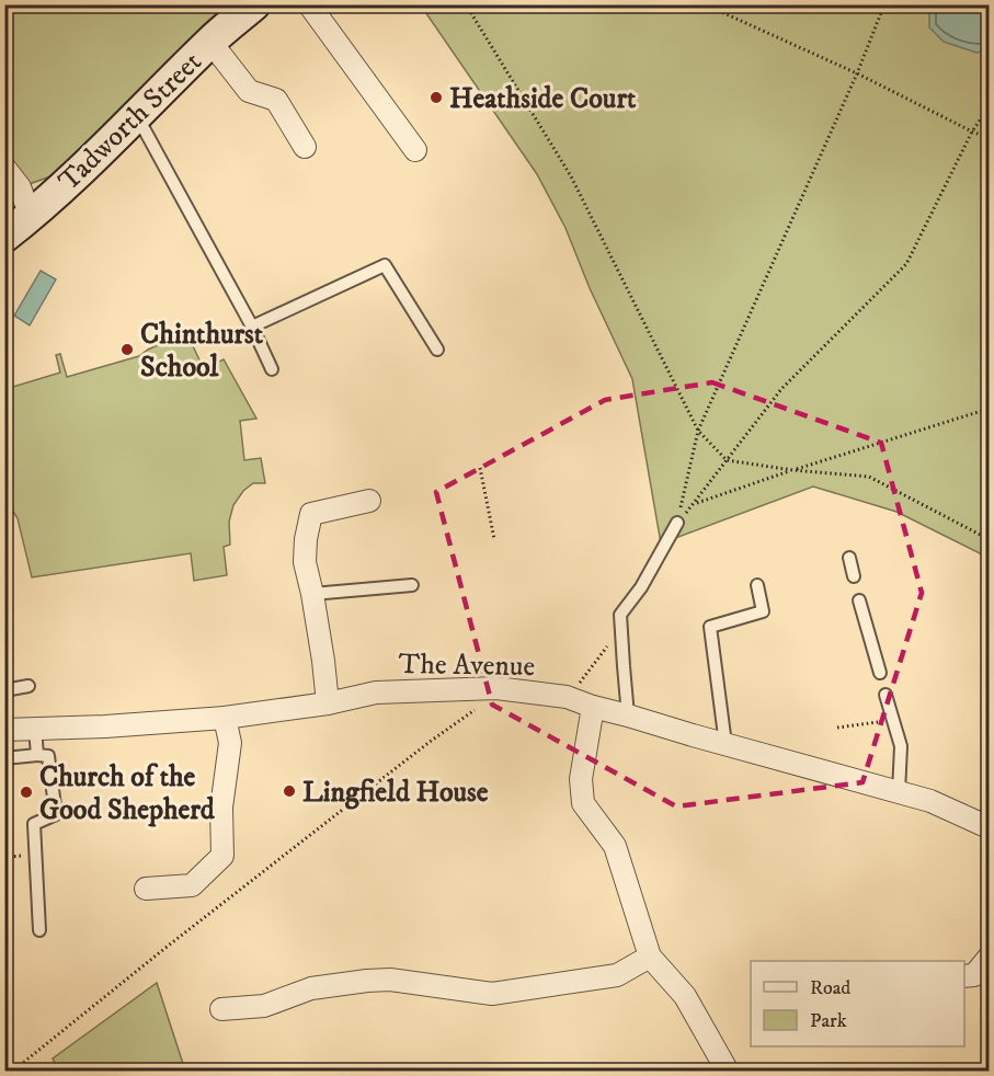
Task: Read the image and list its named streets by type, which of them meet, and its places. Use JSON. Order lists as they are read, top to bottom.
{
  "streets": {
    "main road": ["Tadworth Street"],
    "street": ["The Avenue"]
  },
  "places": [
    "Heathside Court",
    "Chinthurst School",
    "Lingfield House",
    "Church of the Good Shepherd"
  ],
  "legend": ["Road", "Park"]
}
